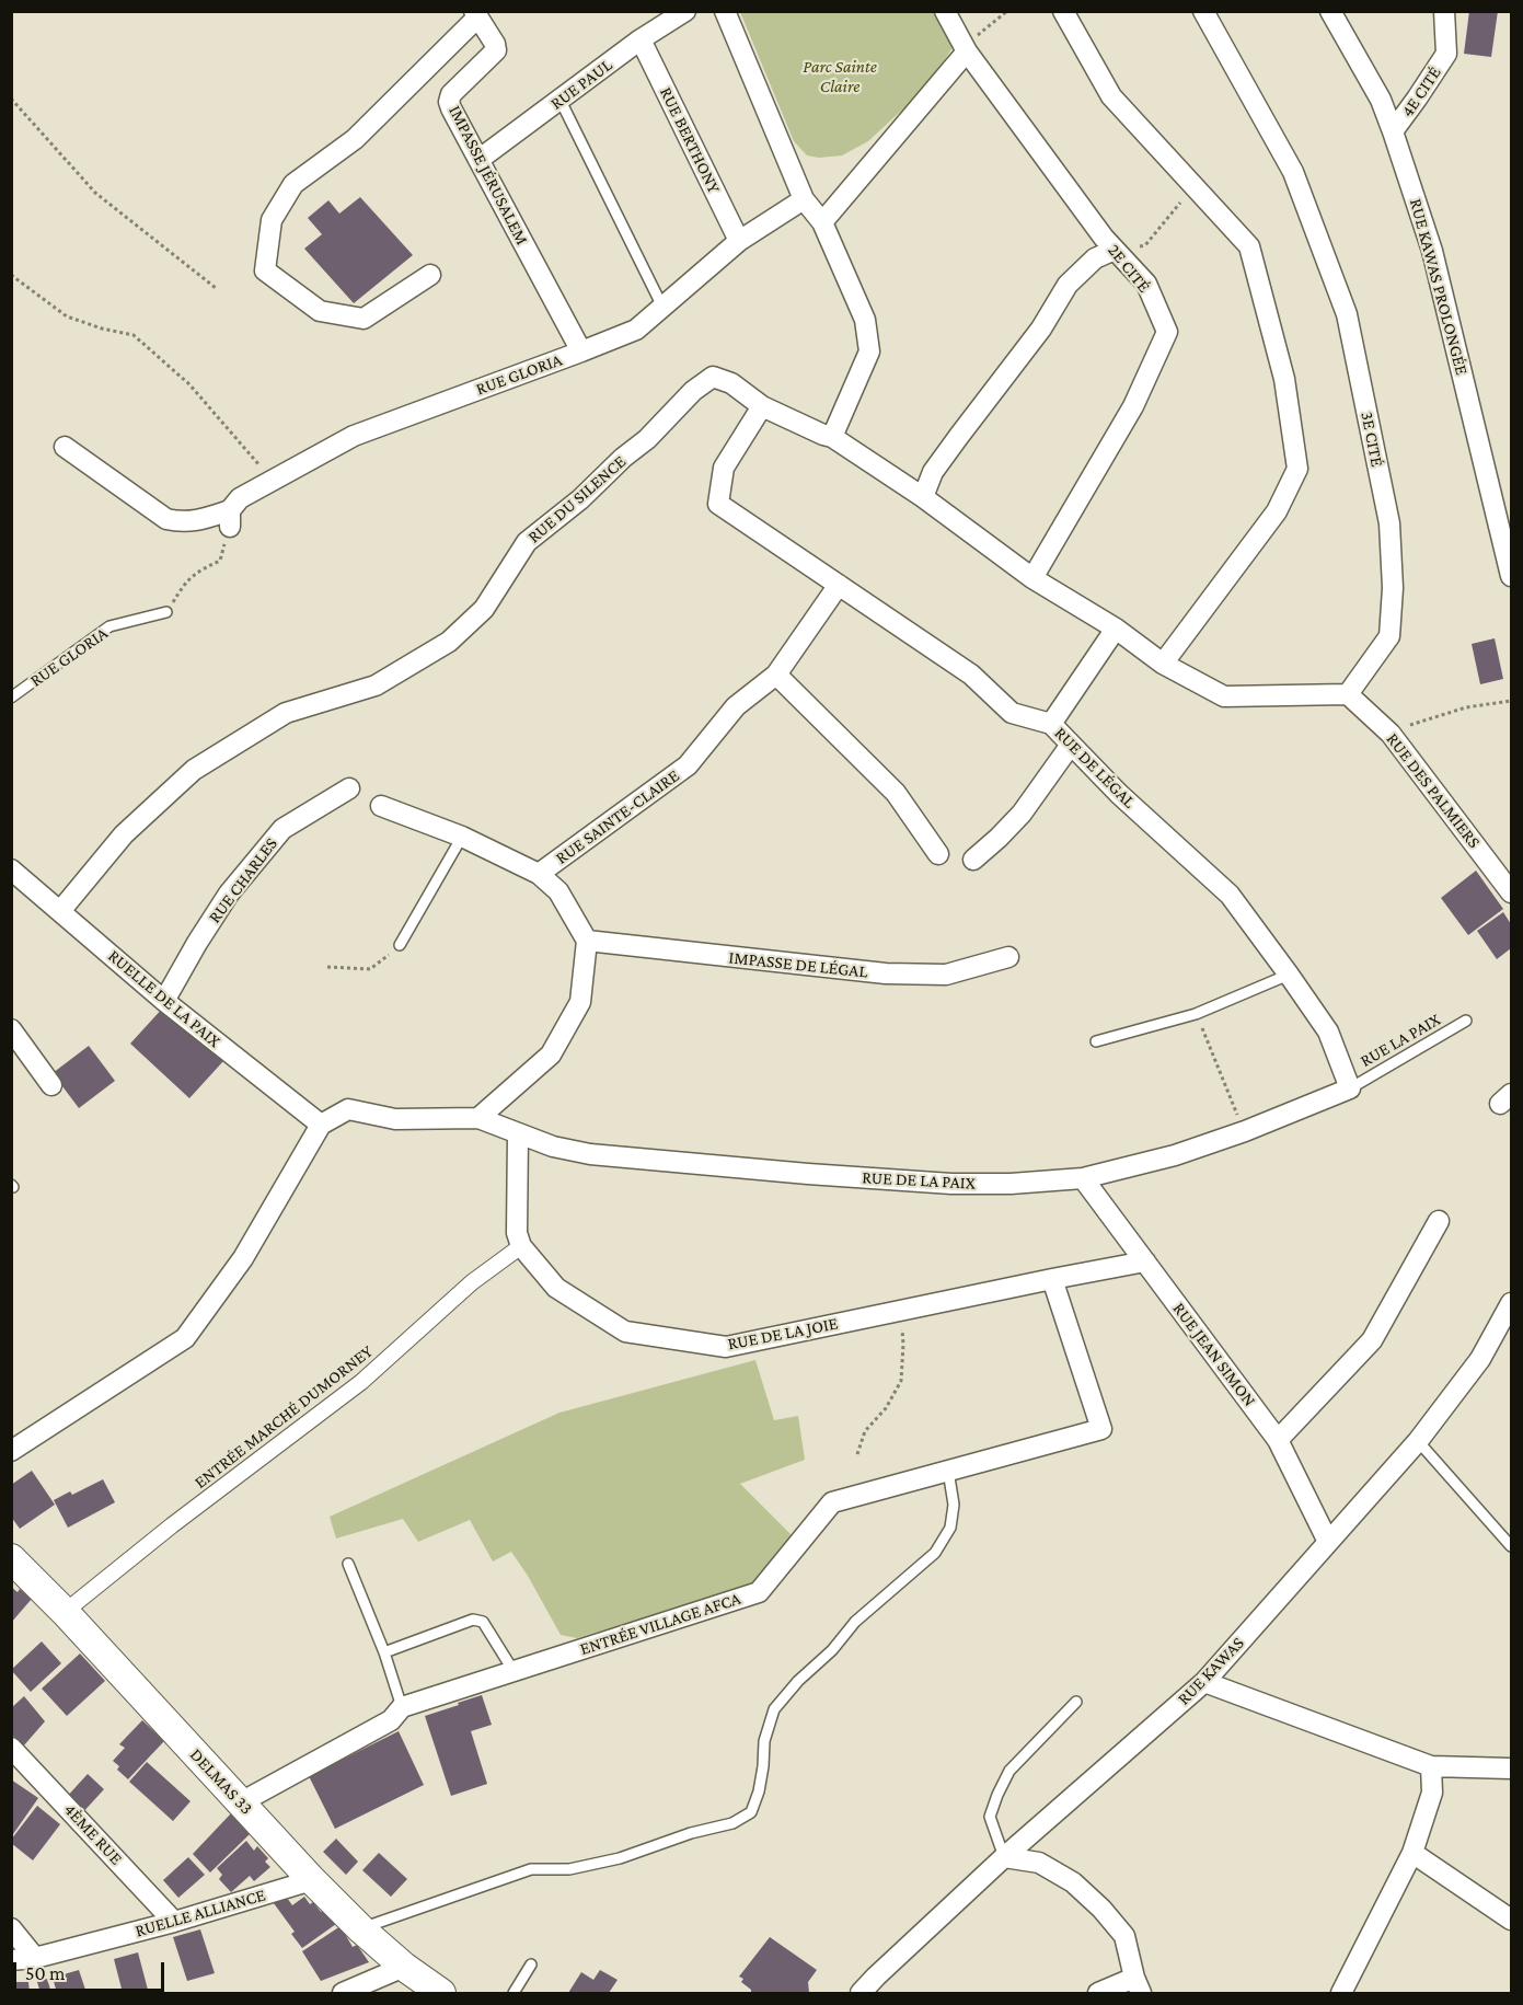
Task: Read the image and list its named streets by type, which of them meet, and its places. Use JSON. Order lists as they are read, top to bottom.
{
  "streets": {
    "main road": ["DELMAS 33"],
    "street": [
      "RUE PAUL",
      "4E CITÉ",
      "RUE BERTHONY",
      "IMPASSE JÉRUSALEM",
      "2E CITÉ",
      "RUE KAWAS PROLONGÉE",
      "RUE GLORIA",
      "3E CITÉ",
      "RUE DU SILENCE",
      "RUE DE LÉGAL",
      "RUE DES PALMIERS",
      "RUE SAINTE-CLAIRE",
      "RUE CHARLES",
      "IMPASSE DE LÉGAL",
      "RUELLE DE LA PAIX",
      "RUE DE LA PAIX",
      "RUE DE LA JOIE",
      "RUE JEAN SIMON",
      "ENTRÉE MARCHÉ DUMORNEY",
      "ENTRÉE VILLAGE AFCA",
      "RUE KAWAS",
      "4ÈME RUE",
      "RUELLE ALLIANCE"
    ],
    "lane": ["RUE LA PAIX"]
  },
  "crossings": [
    ["RUE PAUL", "RUE BERTHONY"],
    ["RUE PAUL", "IMPASSE JÉRUSALEM"],
    ["4E CITÉ", "RUE KAWAS PROLONGÉE"],
    ["RUE BERTHONY", "RUE GLORIA"],
    ["IMPASSE JÉRUSALEM", "RUE GLORIA"],
    ["3E CITÉ", "RUE DES PALMIERS"],
    ["RUE DU SILENCE", "RUE DE LÉGAL"],
    ["RUE DU SILENCE", "RUELLE DE LA PAIX"],
    ["RUE DE LÉGAL", "RUE SAINTE-CLAIRE"],
    ["RUE DE LÉGAL", "RUE LA PAIX"],
    ["RUE DE LÉGAL", "RUE DE LA PAIX"],
    ["RUE SAINTE-CLAIRE", "IMPASSE DE LÉGAL"],
    ["RUE CHARLES", "RUELLE DE LA PAIX"],
    ["RUE LA PAIX", "RUE DE LA PAIX"],
    ["RUE DE LA PAIX", "RUE JEAN SIMON"],
    ["RUE DE LA JOIE", "RUE JEAN SIMON"],
    ["RUE DE LA JOIE", "ENTRÉE MARCHÉ DUMORNEY"],
    ["RUE DE LA JOIE", "ENTRÉE VILLAGE AFCA"],
    ["RUE JEAN SIMON", "RUE KAWAS"],
    ["ENTRÉE MARCHÉ DUMORNEY", "DELMAS 33"],
    ["ENTRÉE VILLAGE AFCA", "DELMAS 33"],
    ["DELMAS 33", "RUELLE ALLIANCE"],
    ["4ÈME RUE", "RUELLE ALLIANCE"]
  ],
  "parks": ["Parc Sainte Claire"],
  "scale_bar": "50 m"
}
